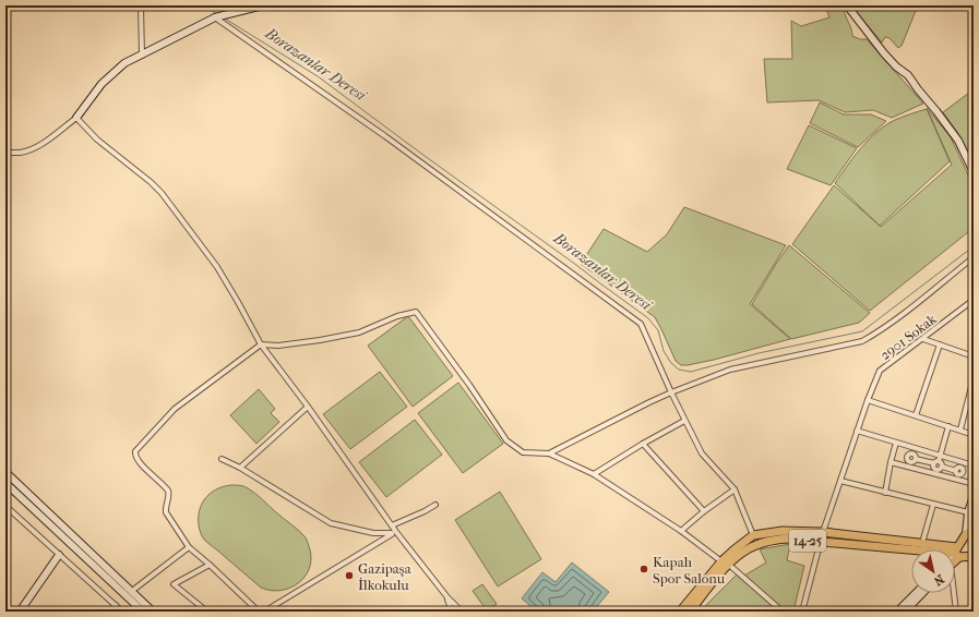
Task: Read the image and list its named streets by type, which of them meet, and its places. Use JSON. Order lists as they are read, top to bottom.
{
  "streets": {
    "main road": ["14-25"],
    "street": ["2901 Sokak"]
  },
  "crossings": [
    ["2901 Sokak", "14-25"]
  ],
  "water": ["Borazanlar Deresi"],
  "places": ["Kapalı Spor Salonu", "Gazipaşa İlkokulu"],
  "north": "bottom right"
}
